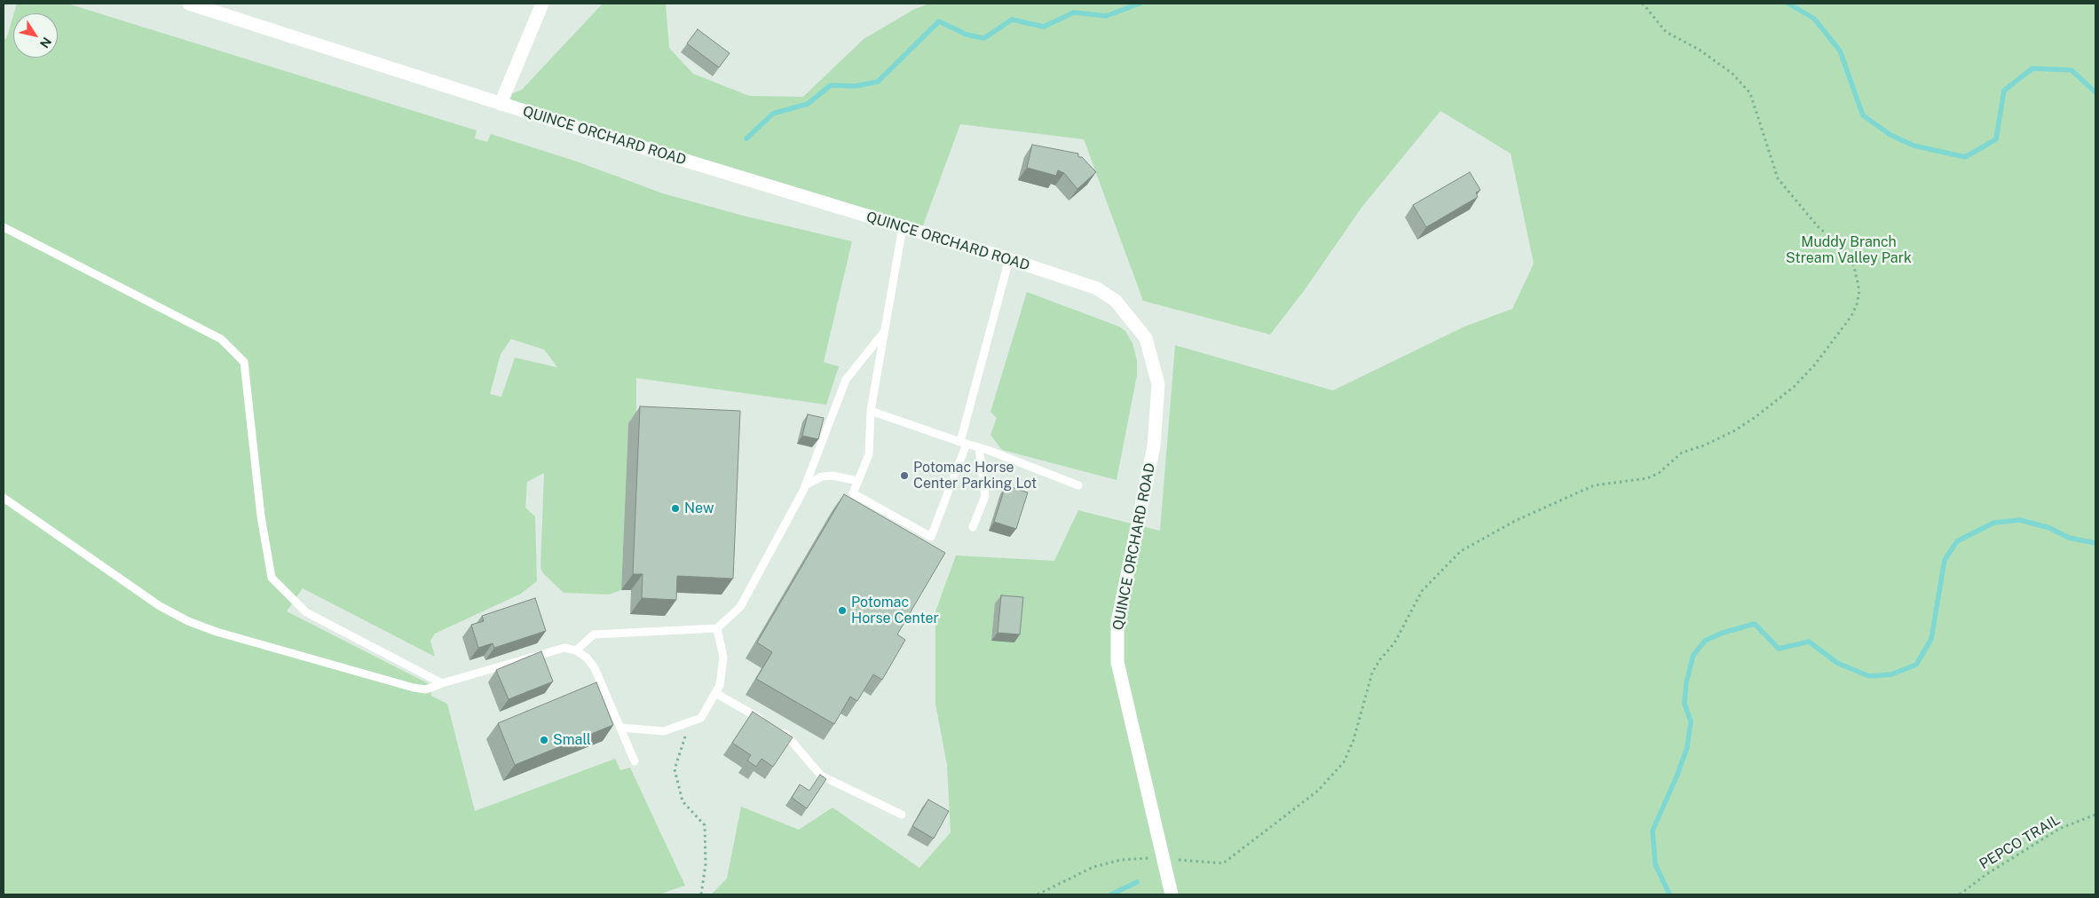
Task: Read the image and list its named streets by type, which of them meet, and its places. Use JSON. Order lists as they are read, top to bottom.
{
  "streets": {
    "street": ["QUINCE ORCHARD ROAD"],
    "path": ["PEPCO TRAIL"]
  },
  "parks": ["Muddy Branch Stream Valley Park"],
  "places": [
    "Potomac Horse Center Parking Lot",
    "New",
    "Potomac Horse Center",
    "Small"
  ],
  "north": "bottom right"
}
